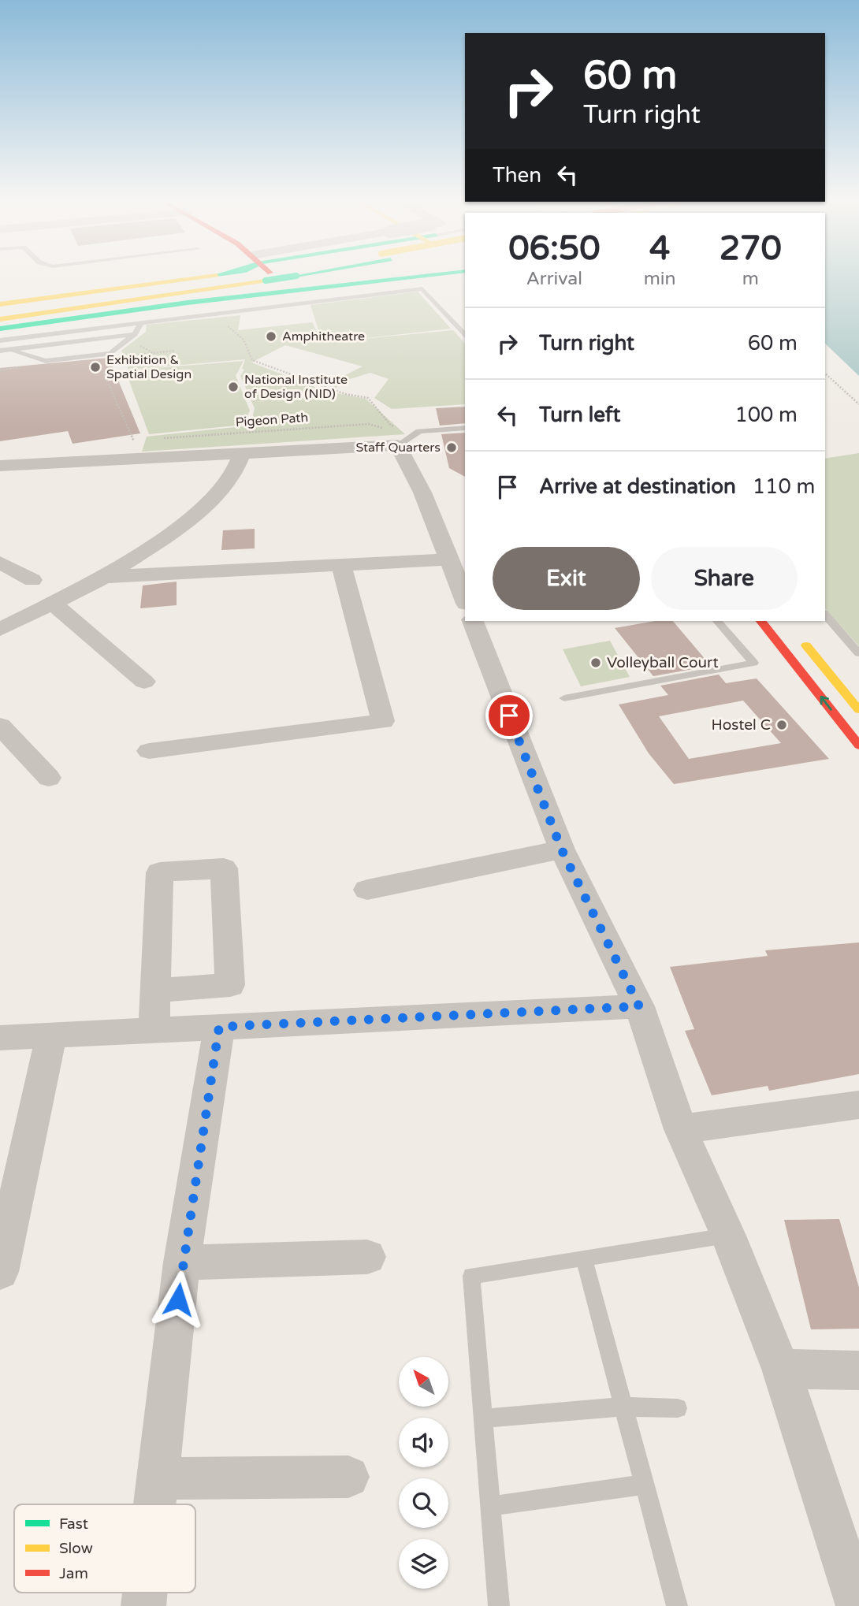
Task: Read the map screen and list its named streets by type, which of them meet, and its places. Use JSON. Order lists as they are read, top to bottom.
{
  "streets": {
    "path": ["Pigeon Path"]
  },
  "places": [
    "Amphitheatre",
    "Exhibition & Spatial Design",
    "National Institute of Design (NID)",
    "Staff Quarters",
    "Volleyball Court",
    "Hostel C"
  ],
  "legend": ["Fast", "Slow", "Jam"],
  "north": "top left",
  "page": {
    "turn": ["60 m", "Turn right"],
    "then": "Then",
    "eta": [
      "06:50",
      "Arrival",
      "4",
      "min",
      "270",
      "m"
    ],
    "list": [
      {
        "name": "Turn right",
        "value": "60 m"
      },
      {
        "name": "Turn left",
        "value": "100 m"
      },
      {
        "name": "Arrive at destination",
        "value": "110 m"
      }
    ],
    "buttons": ["Exit", "Share"]
  }
}
